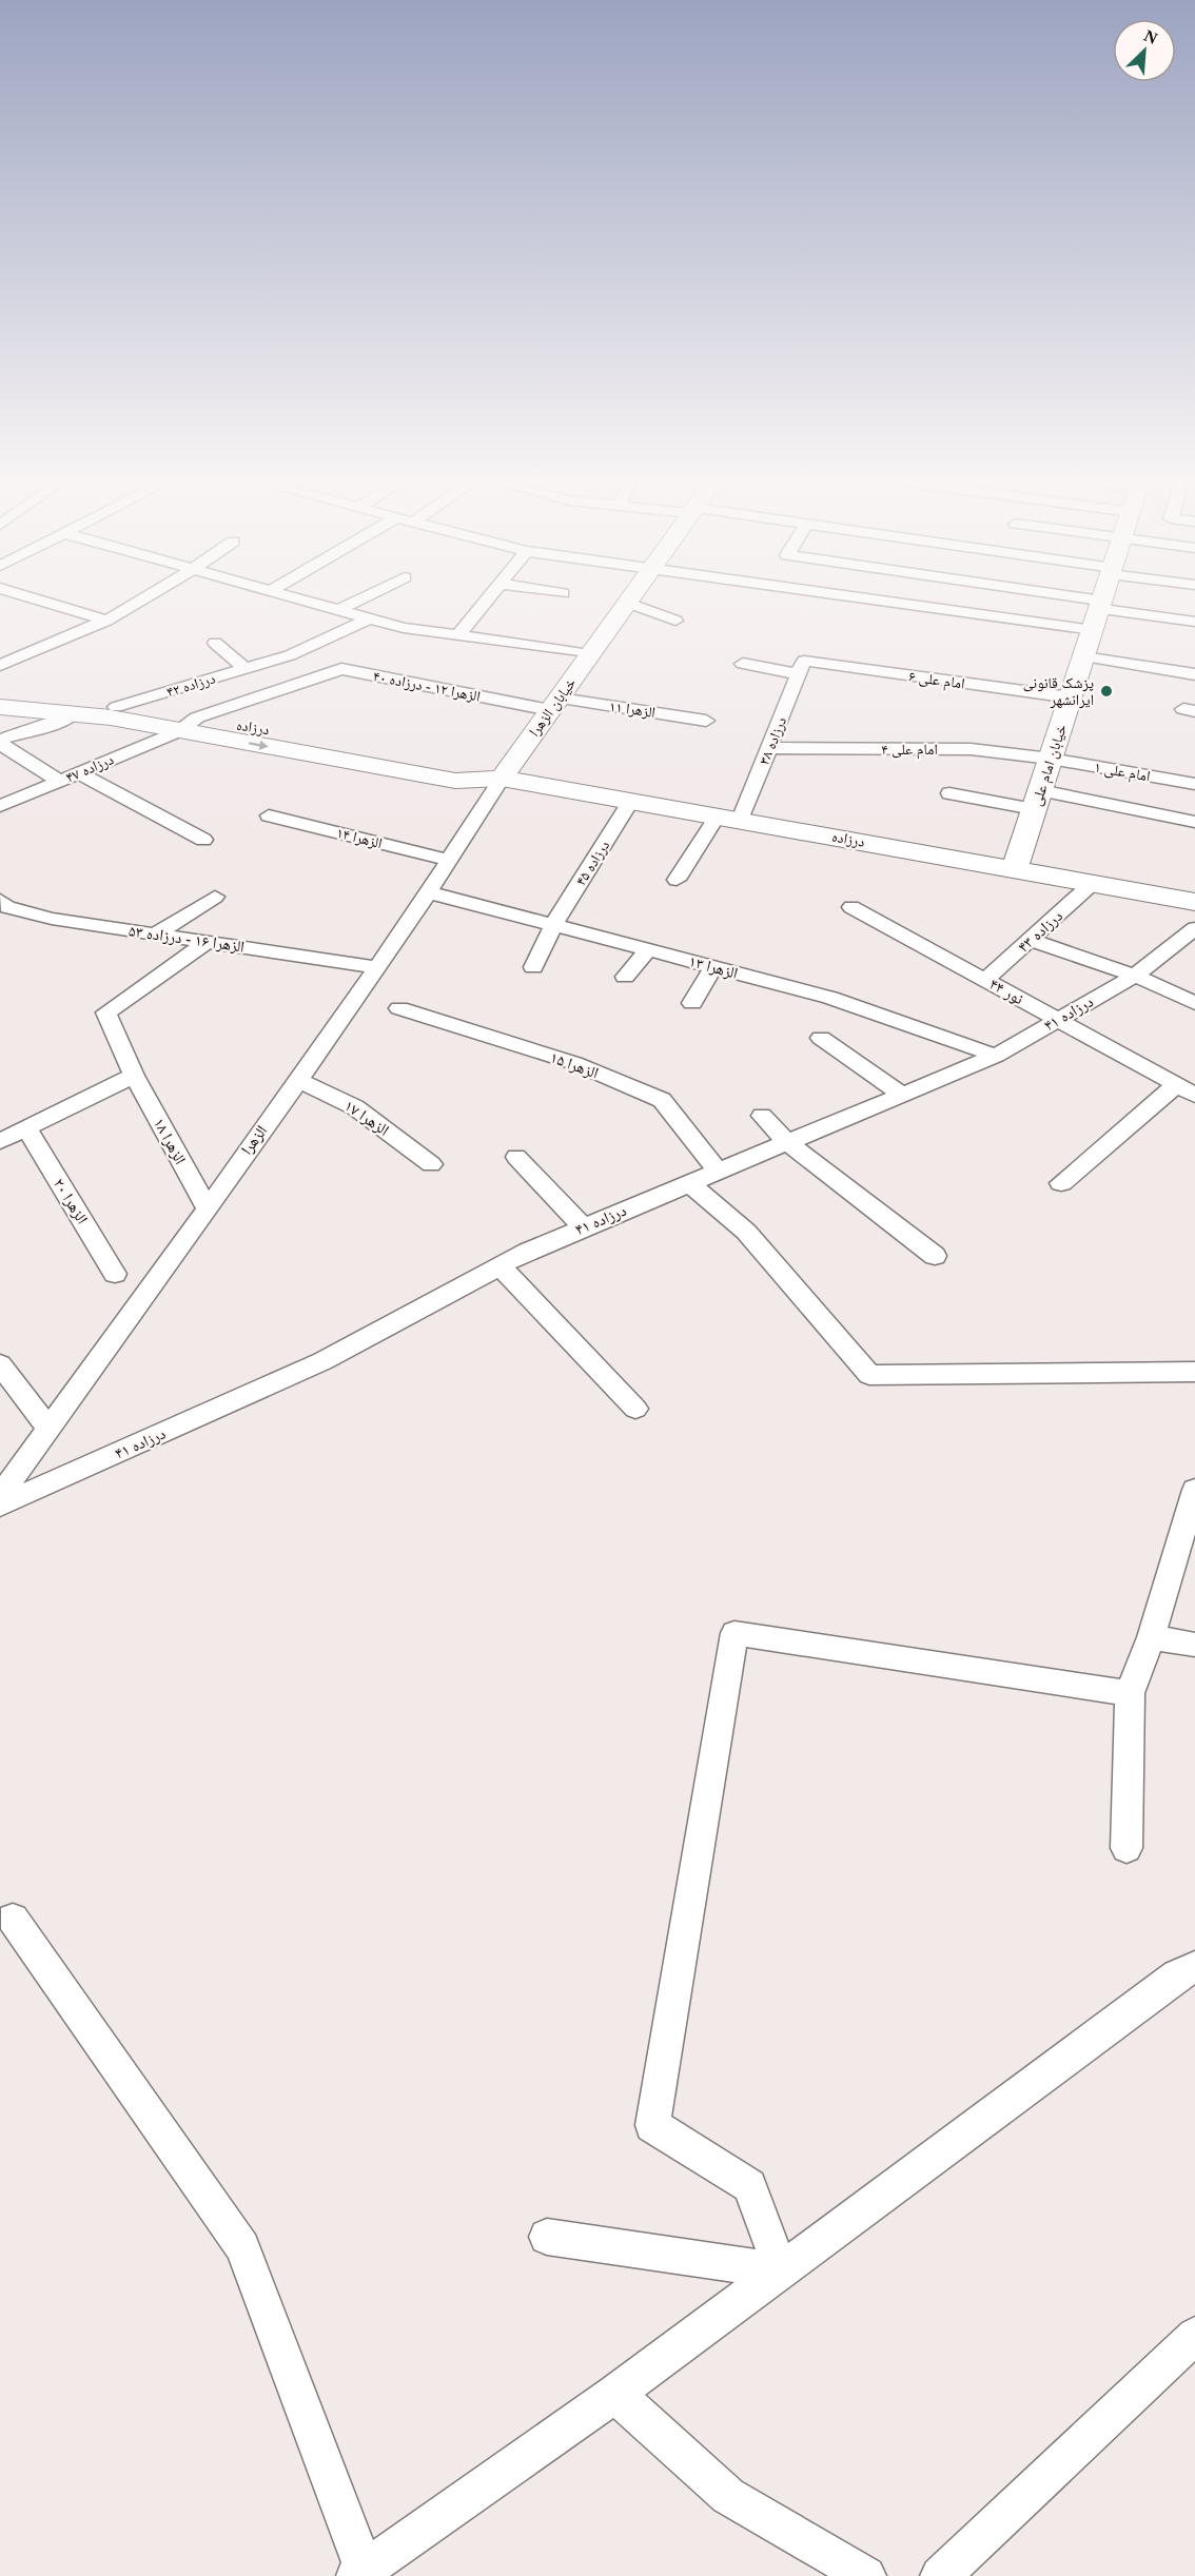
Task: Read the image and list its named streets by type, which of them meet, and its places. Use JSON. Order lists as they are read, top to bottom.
{
  "streets": {
    "street": [
      "امام علی ۶",
      "درزاده ۴۲",
      "الزهرا ۱۲ - درزاده ۴۰",
      "خیابان الزهرا",
      "الزهرا ۱۱",
      "درزاده",
      "درزاده ۳۸",
      "امام علی ۴",
      "خیابان امام علی",
      "درزاده ۴۷",
      "امام علی ۱",
      "الزهرا ۱۴",
      "درزاده ۴۵",
      "درزاده ۴۳",
      "الزهرا ۱۶ - درزاده ۵۳",
      "الزهرا ۱۳",
      "نور ۴۴",
      "درزاده ۴۱",
      "الزهرا ۱۵",
      "الزهرا ۱۷",
      "الزهرا",
      "الزهرا ۱۸",
      "الزهرا ۲۰"
    ]
  },
  "crossings": [
    ["امام علی ۶", "درزاده ۳۸"],
    ["امام علی ۶", "خیابان امام علی"],
    ["درزاده ۴۲", "درزاده"],
    ["الزهرا ۱۲ - درزاده ۴۰", "خیابان الزهرا"],
    ["الزهرا ۱۲ - درزاده ۴۰", "الزهرا ۱۱"],
    ["الزهرا ۱۲ - درزاده ۴۰", "درزاده"],
    ["الزهرا ۱۲ - درزاده ۴۰", "درزاده ۴۷"],
    ["خیابان الزهرا", "الزهرا ۱۱"],
    ["خیابان الزهرا", "درزاده"],
    ["خیابان الزهرا", "الزهرا"],
    ["درزاده", "درزاده ۳۸"],
    ["درزاده", "خیابان امام علی"],
    ["درزاده", "درزاده ۴۷"],
    ["درزاده", "درزاده ۴۵"],
    ["درزاده", "درزاده ۴۳"],
    ["درزاده", "الزهرا"],
    ["درزاده ۳۸", "امام علی ۴"],
    ["امام علی ۴", "خیابان امام علی"],
    ["امام علی ۴", "امام علی ۱"],
    ["خیابان امام علی", "امام علی ۱"],
    ["الزهرا ۱۴", "الزهرا"],
    ["درزاده ۴۵", "الزهرا ۱۳"],
    ["درزاده ۴۳", "نور ۴۴"],
    ["الزهرا ۱۶ - درزاده ۵۳", "الزهرا"],
    ["الزهرا ۱۶ - درزاده ۵۳", "الزهرا ۱۸"],
    ["الزهرا ۱۳", "درزاده ۴۱"],
    ["الزهرا ۱۳", "الزهرا"],
    ["نور ۴۴", "درزاده ۴۱"],
    ["درزاده ۴۱", "الزهرا ۱۵"],
    ["الزهرا ۱۷", "الزهرا"],
    ["الزهرا", "الزهرا ۱۸"]
  ],
  "places": ["پزشک قانونی ایرانشهر"],
  "north": "top right"
}
